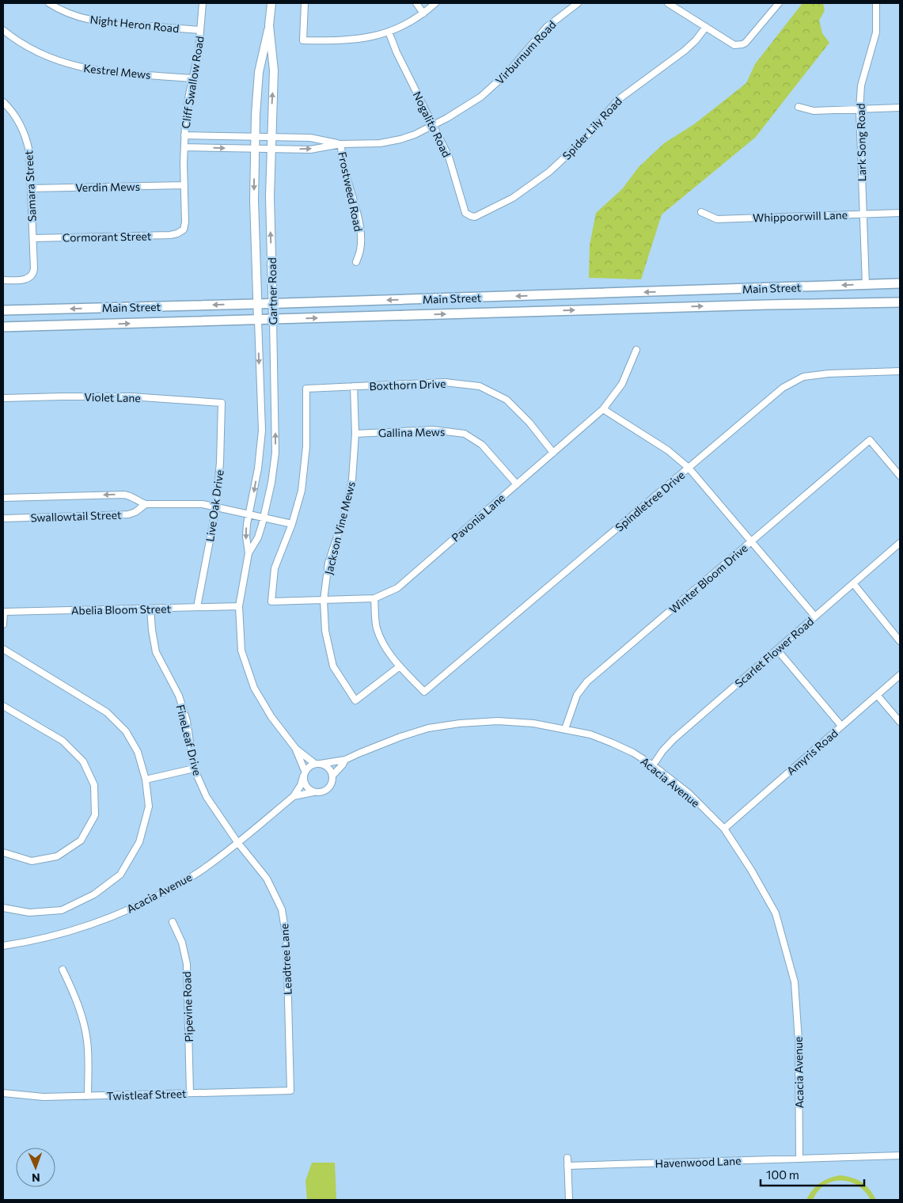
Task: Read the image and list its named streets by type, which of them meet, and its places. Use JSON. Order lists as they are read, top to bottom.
{
  "streets": {
    "main road": ["Main Street"],
    "street": [
      "Night Heron Road",
      "Virburnum Road",
      "Kestrel Mews",
      "Cliff Swallow Road",
      "Nogalito Road",
      "Spider Lily Road",
      "Lark Song Road",
      "Samara Street",
      "Verdin Mews",
      "Frostweed Road",
      "Whippoorwill Lane",
      "Cormorant Street",
      "Gartner Road",
      "Boxthorn Drive",
      "Violet Lane",
      "Gallina Mews",
      "Spindletree Drive",
      "Live Oak Drive",
      "Swallowtail Street",
      "Pavonia Lane",
      "Jackson Vine Mews",
      "Winter Bloom Drive",
      "Abelia Bloom Street",
      "Scarlet Flower Road",
      "FineLeaf Drive",
      "Amyris Road",
      "Acacia Avenue",
      "Leadtree Lane",
      "Pipevine Road",
      "Twistleaf Street",
      "Havenwood Lane"
    ]
  },
  "crossings": [
    ["Night Heron Road", "Cliff Swallow Road"],
    ["Virburnum Road", "Cliff Swallow Road"],
    ["Virburnum Road", "Nogalito Road"],
    ["Virburnum Road", "Frostweed Road"],
    ["Virburnum Road", "Gartner Road"],
    ["Kestrel Mews", "Cliff Swallow Road"],
    ["Cliff Swallow Road", "Verdin Mews"],
    ["Cliff Swallow Road", "Cormorant Street"],
    ["Nogalito Road", "Spider Lily Road"],
    ["Lark Song Road", "Whippoorwill Lane"],
    ["Lark Song Road", "Main Street"],
    ["Samara Street", "Verdin Mews"],
    ["Samara Street", "Cormorant Street"],
    ["Main Street", "Gartner Road"],
    ["Gartner Road", "Swallowtail Street"],
    ["Gartner Road", "Abelia Bloom Street"],
    ["Boxthorn Drive", "Swallowtail Street"],
    ["Boxthorn Drive", "Pavonia Lane"],
    ["Boxthorn Drive", "Jackson Vine Mews"],
    ["Violet Lane", "Live Oak Drive"],
    ["Gallina Mews", "Pavonia Lane"],
    ["Gallina Mews", "Jackson Vine Mews"],
    ["Spindletree Drive", "Jackson Vine Mews"],
    ["Live Oak Drive", "Swallowtail Street"],
    ["Live Oak Drive", "Abelia Bloom Street"],
    ["Swallowtail Street", "Pavonia Lane"],
    ["Pavonia Lane", "Jackson Vine Mews"],
    ["Winter Bloom Drive", "Acacia Avenue"],
    ["Abelia Bloom Street", "FineLeaf Drive"],
    ["Scarlet Flower Road", "Acacia Avenue"],
    ["FineLeaf Drive", "Acacia Avenue"],
    ["FineLeaf Drive", "Leadtree Lane"],
    ["Amyris Road", "Acacia Avenue"],
    ["Acacia Avenue", "Leadtree Lane"],
    ["Acacia Avenue", "Havenwood Lane"],
    ["Leadtree Lane", "Twistleaf Street"],
    ["Pipevine Road", "Twistleaf Street"]
  ],
  "scale_bar": "100 m",
  "north": "bottom"
}
